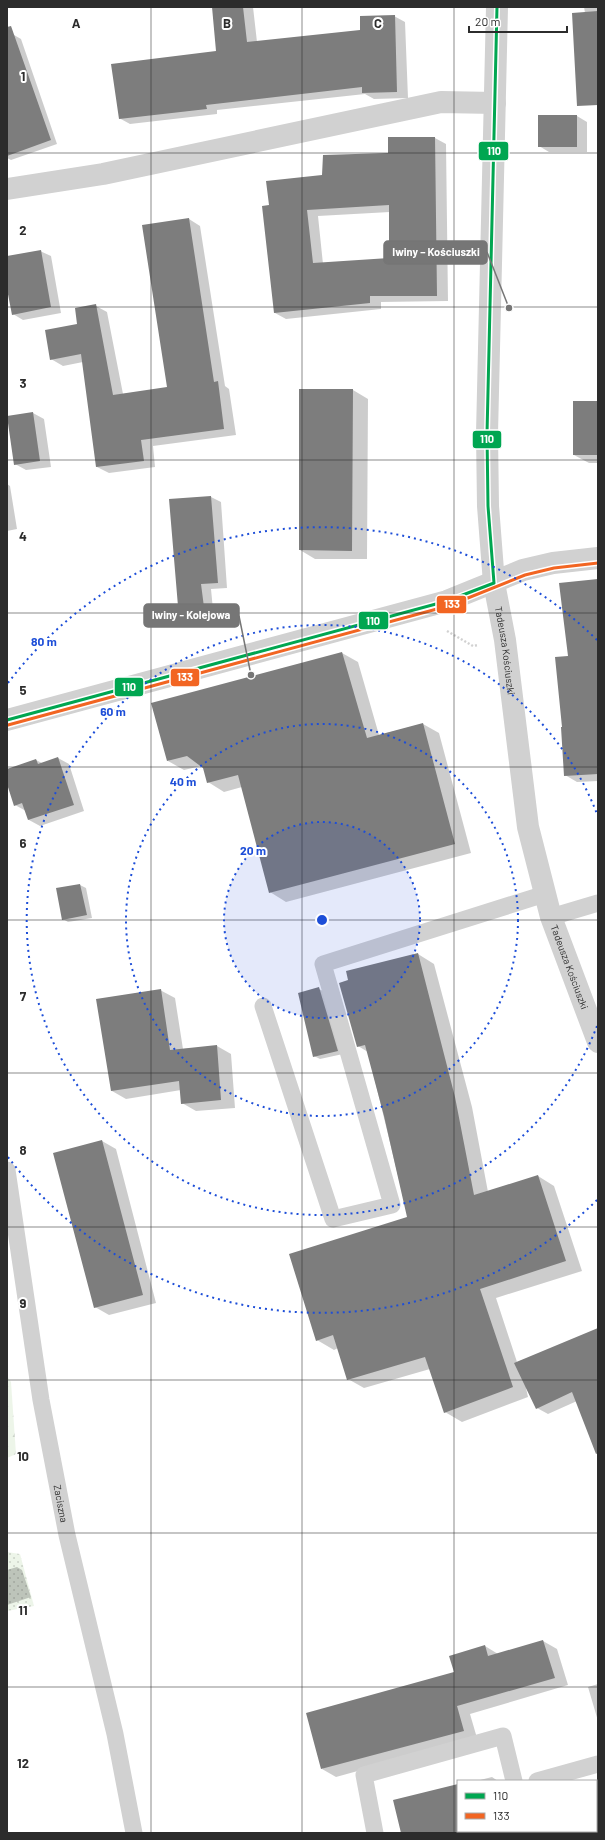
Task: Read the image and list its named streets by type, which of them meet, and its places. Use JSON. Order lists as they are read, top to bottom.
{
  "streets": {
    "street": ["Tadeusza Kościuszki"],
    "lane": ["Zaciszna"]
  },
  "places": ["Iwiny – Kościuszki", "Iwiny - Kolejowa"],
  "lines": ["transit line 110", "transit line 133"],
  "legend": ["110", "133"],
  "scale_bar": "20 m",
  "grid": {
    "columns": ["A", "B", "C"],
    "rows": [
      "1",
      "2",
      "3",
      "4",
      "5",
      "6",
      "7",
      "8",
      "9",
      "10",
      "11",
      "12"
    ]
  },
  "rings": [
    "80 m",
    "60 m",
    "40 m",
    "20 m"
  ]
}
